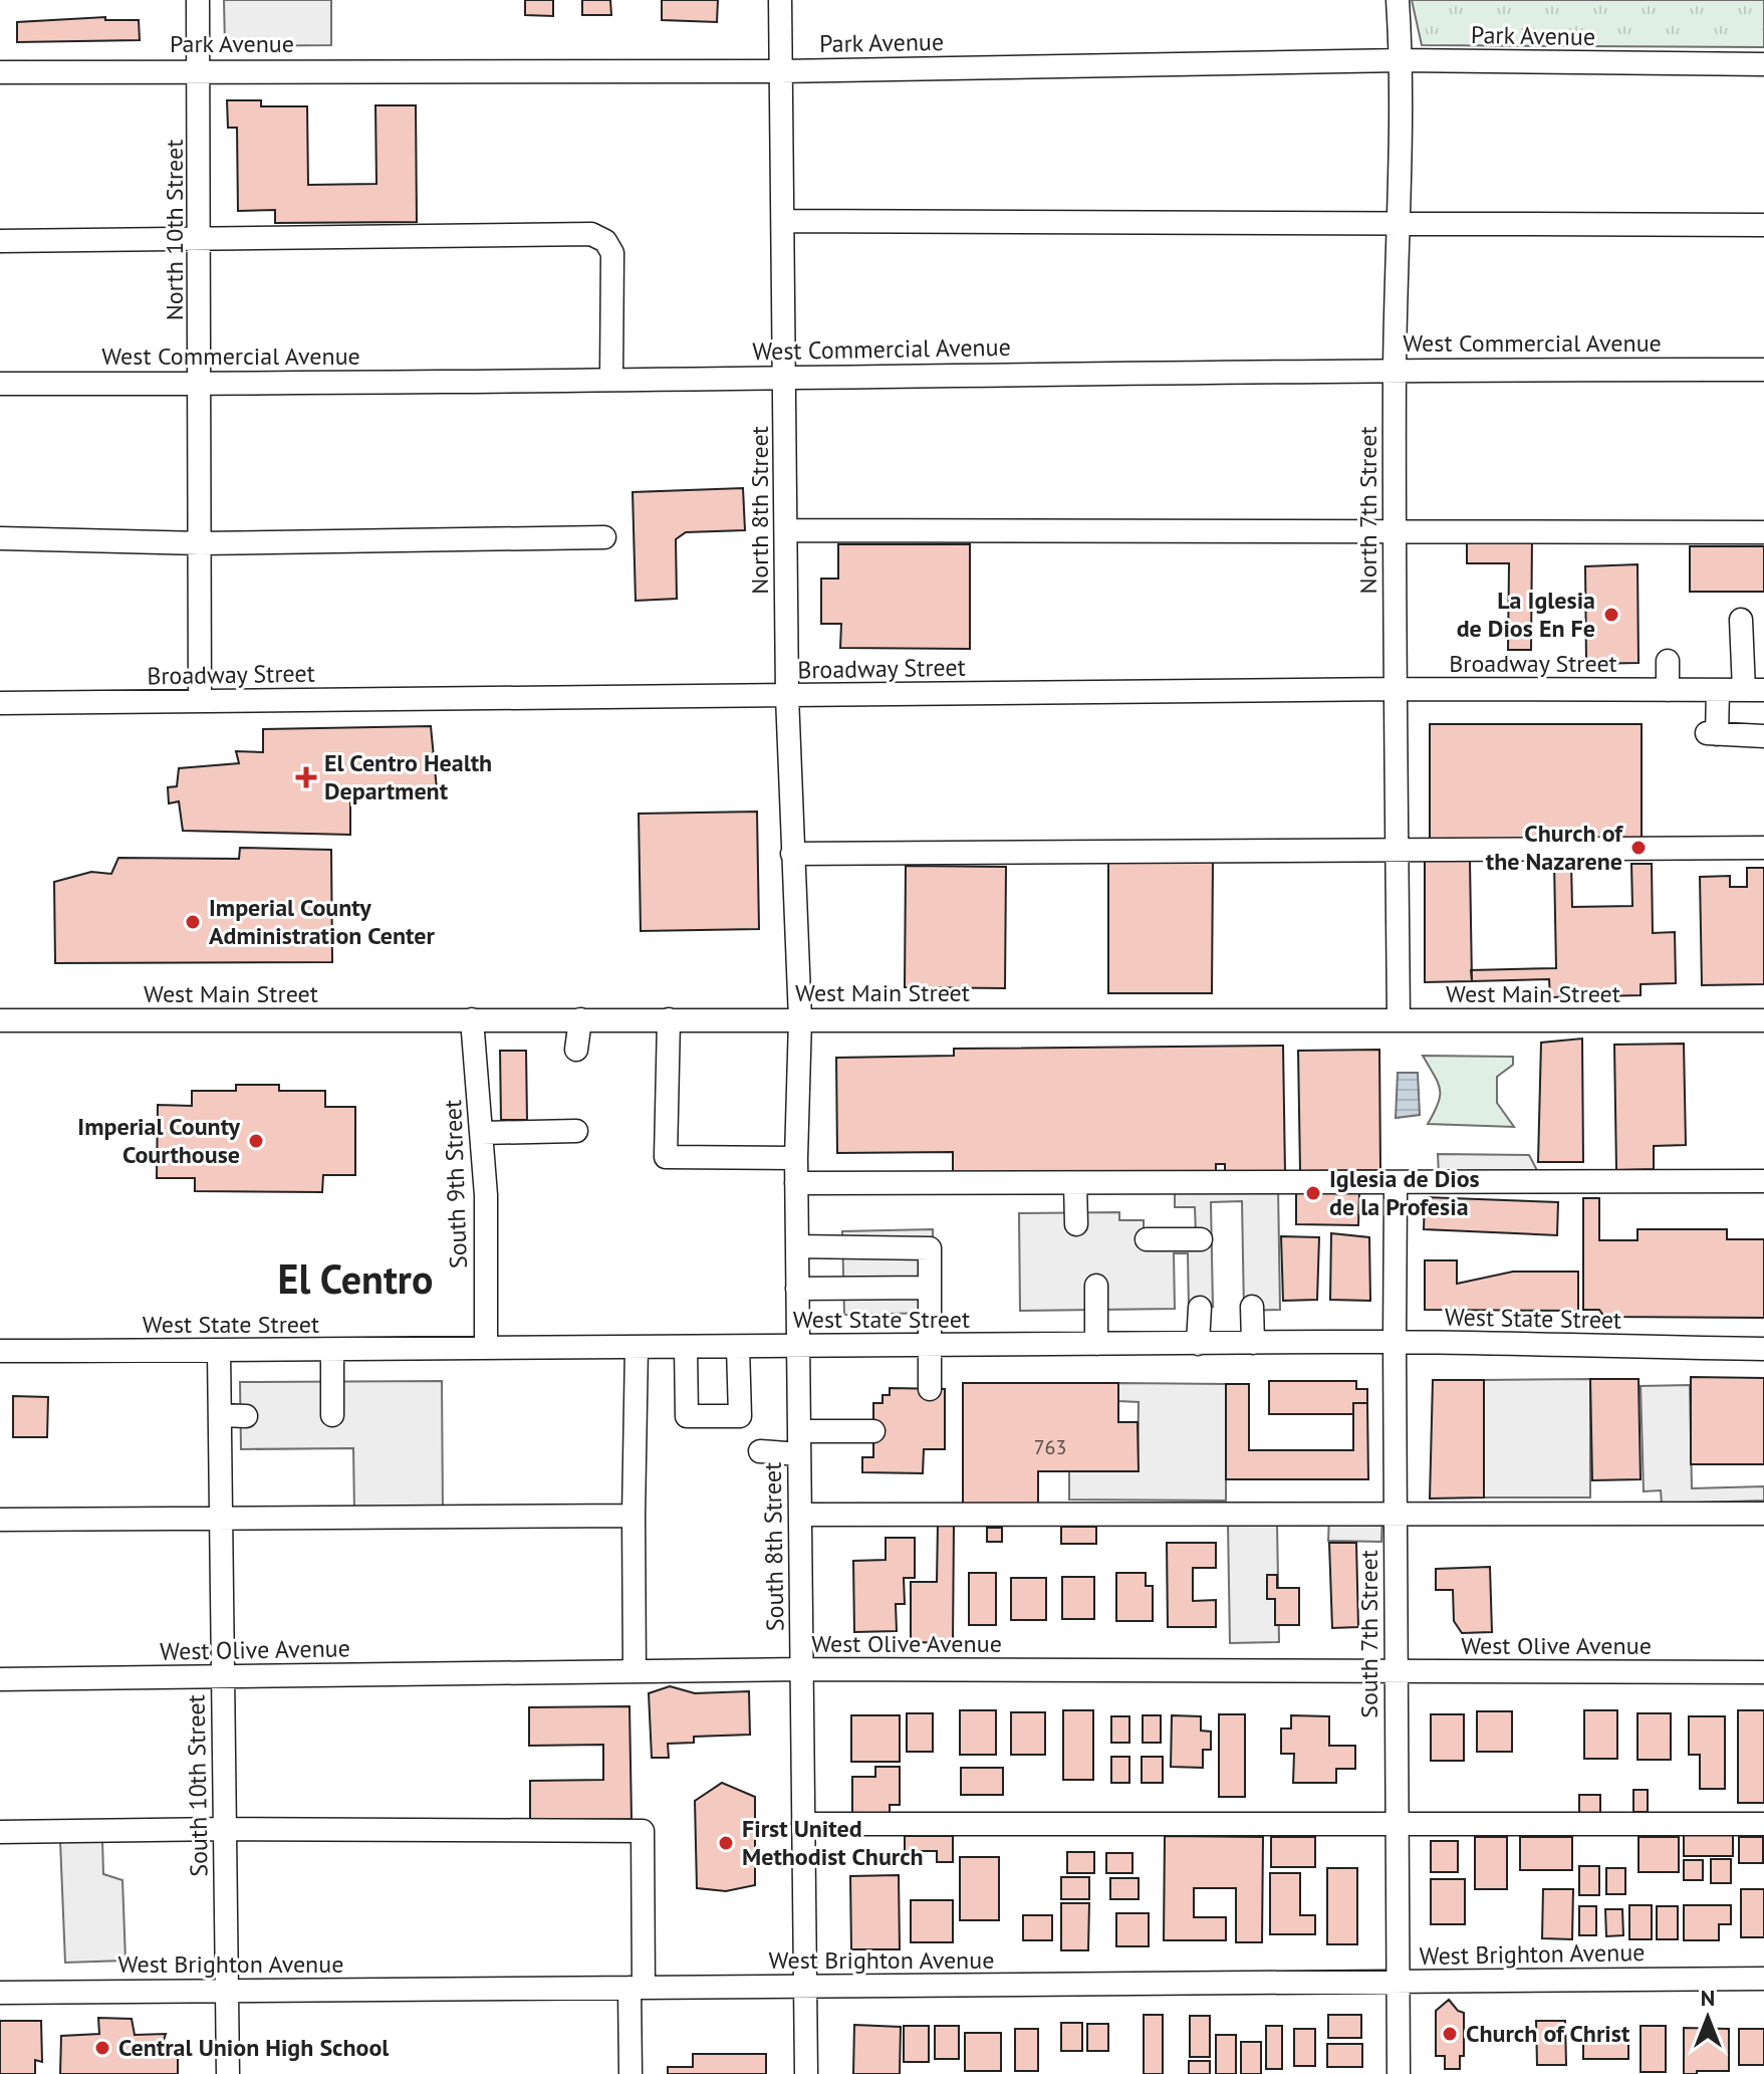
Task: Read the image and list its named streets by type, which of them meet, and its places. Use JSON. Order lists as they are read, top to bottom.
{
  "streets": {
    "street": [
      "Park Avenue",
      "North 10th Street",
      "West Commercial Avenue",
      "North 8th Street",
      "North 7th Street",
      "Broadway Street",
      "West Main Street",
      "South 9th Street",
      "West State Street",
      "South 8th Street",
      "South 7th Street",
      "West Olive Avenue",
      "South 10th Street",
      "West Brighton Avenue"
    ]
  },
  "crossings": [
    ["Park Avenue", "North 10th Street"],
    ["Park Avenue", "North 8th Street"],
    ["Park Avenue", "North 7th Street"],
    ["North 10th Street", "West Commercial Avenue"],
    ["North 10th Street", "Broadway Street"],
    ["West Commercial Avenue", "North 8th Street"],
    ["West Commercial Avenue", "North 7th Street"],
    ["North 8th Street", "Broadway Street"],
    ["North 8th Street", "West Main Street"],
    ["North 8th Street", "South 8th Street"],
    ["North 7th Street", "Broadway Street"],
    ["North 7th Street", "West Main Street"],
    ["West Main Street", "South 9th Street"],
    ["West Main Street", "South 8th Street"],
    ["South 9th Street", "West State Street"],
    ["West State Street", "South 8th Street"],
    ["West State Street", "South 7th Street"],
    ["West State Street", "South 10th Street"],
    ["South 8th Street", "West Olive Avenue"],
    ["South 8th Street", "West Brighton Avenue"],
    ["South 7th Street", "West Olive Avenue"],
    ["South 7th Street", "West Brighton Avenue"],
    ["West Olive Avenue", "South 10th Street"],
    ["South 10th Street", "West Brighton Avenue"]
  ],
  "districts": ["El Centro"],
  "places": {
    "other": [
      "La Iglesia de Dios En Fe",
      "Church of the Nazarene",
      "Imperial County Administration Center",
      "Imperial County Courthouse",
      "Iglesia de Dios de la Profesia",
      "First United Methodist Church",
      "Church of Christ",
      "Central Union High School"
    ],
    "health": ["El Centro Health Department"]
  },
  "house_numbers": ["763"],
  "north": "top"
}
